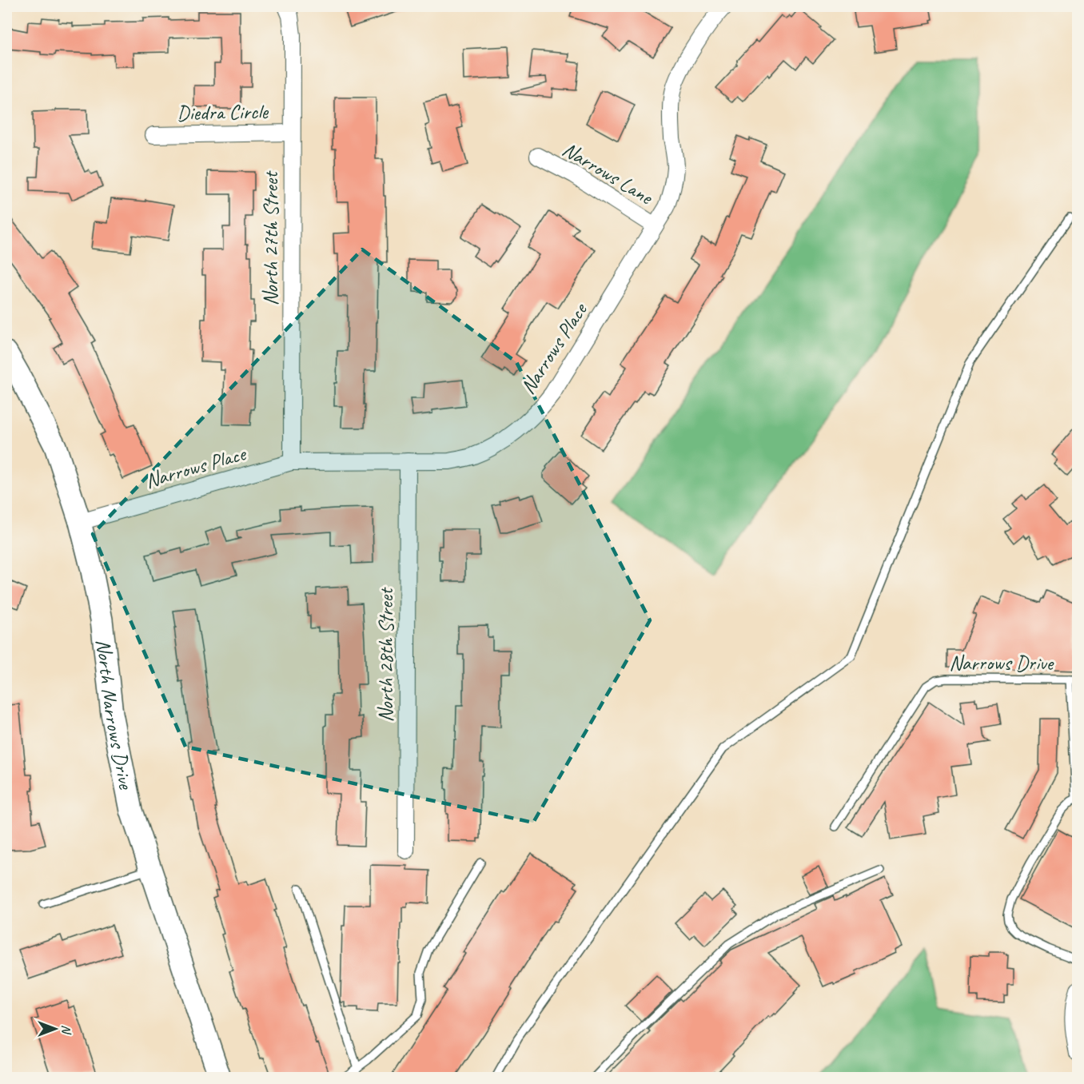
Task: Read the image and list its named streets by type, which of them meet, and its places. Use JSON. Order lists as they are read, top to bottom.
{
  "streets": {
    "main road": ["North Narrows Drive"],
    "street": [
      "Diedra Circle",
      "Narrows Lane",
      "North 27th Street",
      "Narrows Place",
      "North 28th Street"
    ],
    "lane": ["Narrows Drive"]
  },
  "crossings": [
    ["Diedra Circle", "North 27th Street"],
    ["Narrows Lane", "Narrows Place"],
    ["North 27th Street", "Narrows Place"],
    ["Narrows Place", "North 28th Street"],
    ["Narrows Place", "North Narrows Drive"]
  ],
  "north": "right"
}
